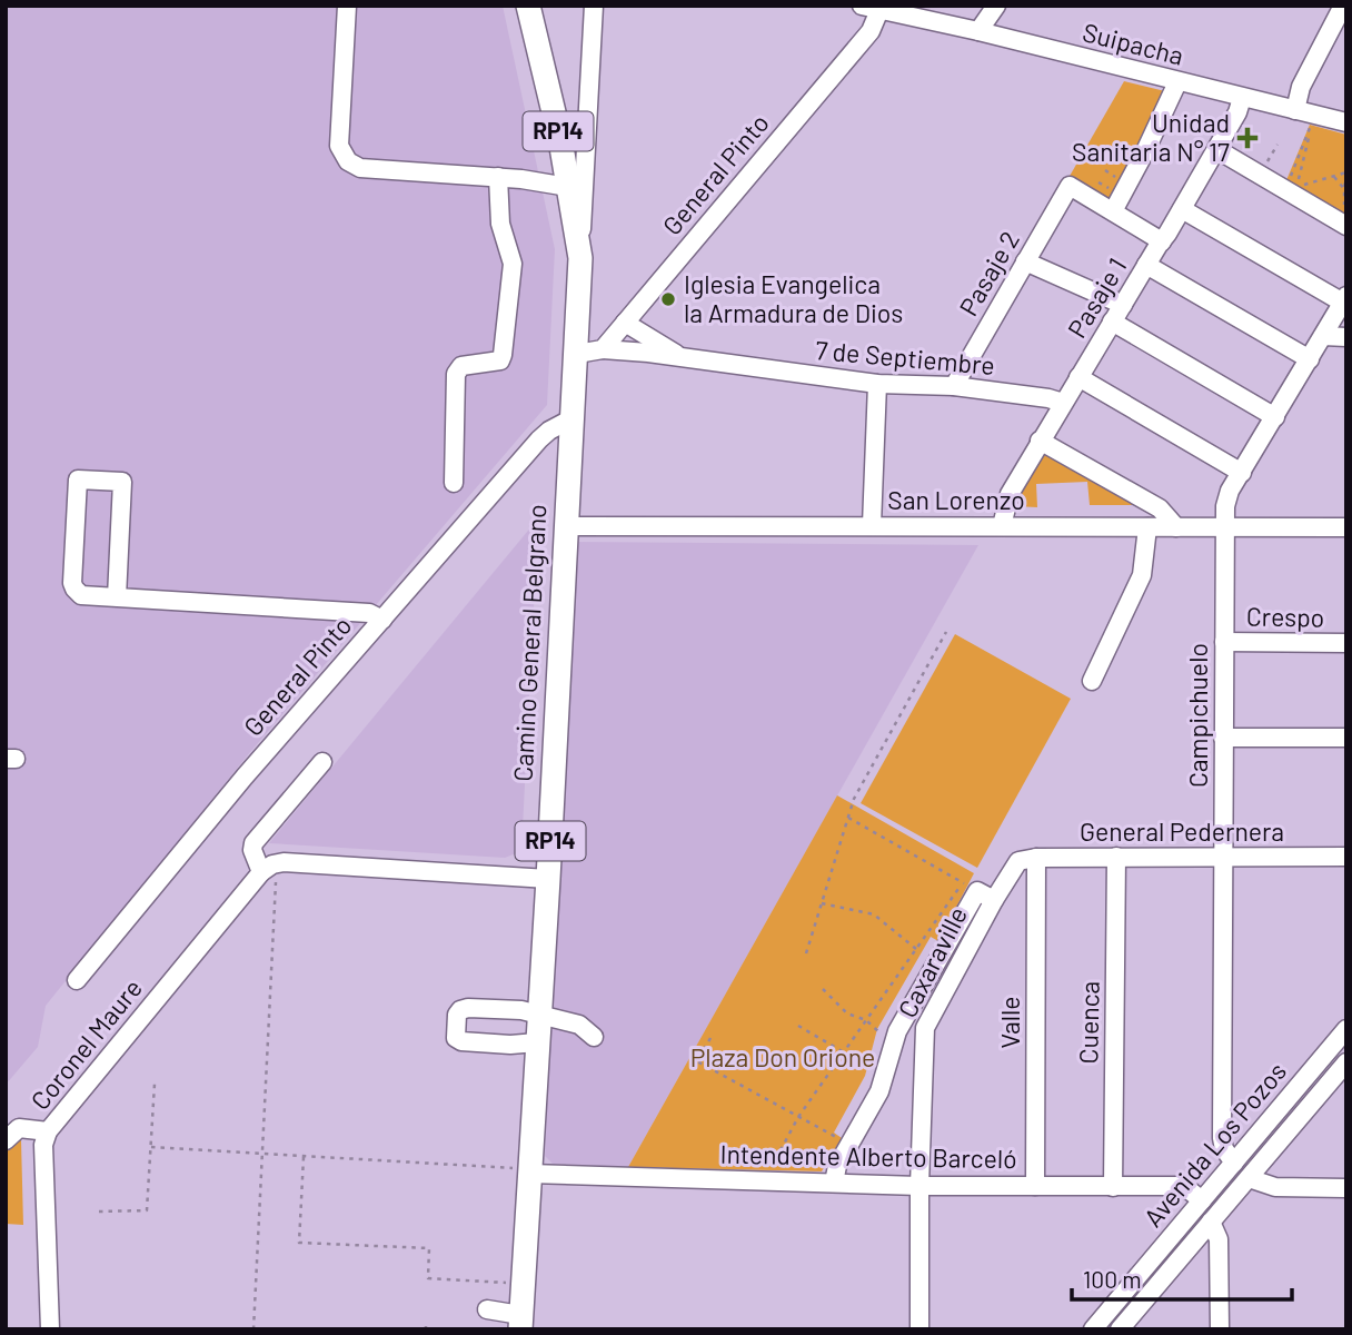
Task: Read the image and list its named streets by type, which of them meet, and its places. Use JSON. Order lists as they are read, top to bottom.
{
  "streets": {
    "main road": ["RP14", "Camino General Belgrano"],
    "street": [
      "Suipacha",
      "General Pinto",
      "Pasaje 2",
      "Pasaje 1",
      "7 de Septiembre",
      "San Lorenzo",
      "Crespo",
      "Campichuelo",
      "General Pedernera",
      "Caxaraville",
      "Valle",
      "Cuenca",
      "Coronel Maure",
      "Avenida Los Pozos",
      "Intendente Alberto Barceló"
    ]
  },
  "crossings": [
    ["Suipacha", "General Pinto"],
    ["Suipacha", "Pasaje 1"],
    ["RP14", "Camino General Belgrano"],
    ["General Pinto", "7 de Septiembre"],
    ["General Pinto", "Camino General Belgrano"],
    ["Pasaje 2", "7 de Septiembre"],
    ["Pasaje 1", "7 de Septiembre"],
    ["Pasaje 1", "San Lorenzo"],
    ["San Lorenzo", "Camino General Belgrano"],
    ["San Lorenzo", "Campichuelo"],
    ["Crespo", "Campichuelo"],
    ["Camino General Belgrano", "Intendente Alberto Barceló"],
    ["Campichuelo", "General Pedernera"],
    ["Campichuelo", "Avenida Los Pozos"],
    ["General Pedernera", "Caxaraville"],
    ["General Pedernera", "Valle"],
    ["General Pedernera", "Cuenca"],
    ["Caxaraville", "Valle"],
    ["Caxaraville", "Intendente Alberto Barceló"],
    ["Valle", "Intendente Alberto Barceló"],
    ["Cuenca", "Intendente Alberto Barceló"],
    ["Avenida Los Pozos", "Intendente Alberto Barceló"]
  ],
  "parks": ["Plaza Don Orione"],
  "places": {
    "health": ["Unidad Sanitaria N° 17"],
    "other": ["Iglesia Evangelica la Armadura de Dios"]
  },
  "scale_bar": "100 m"
}
